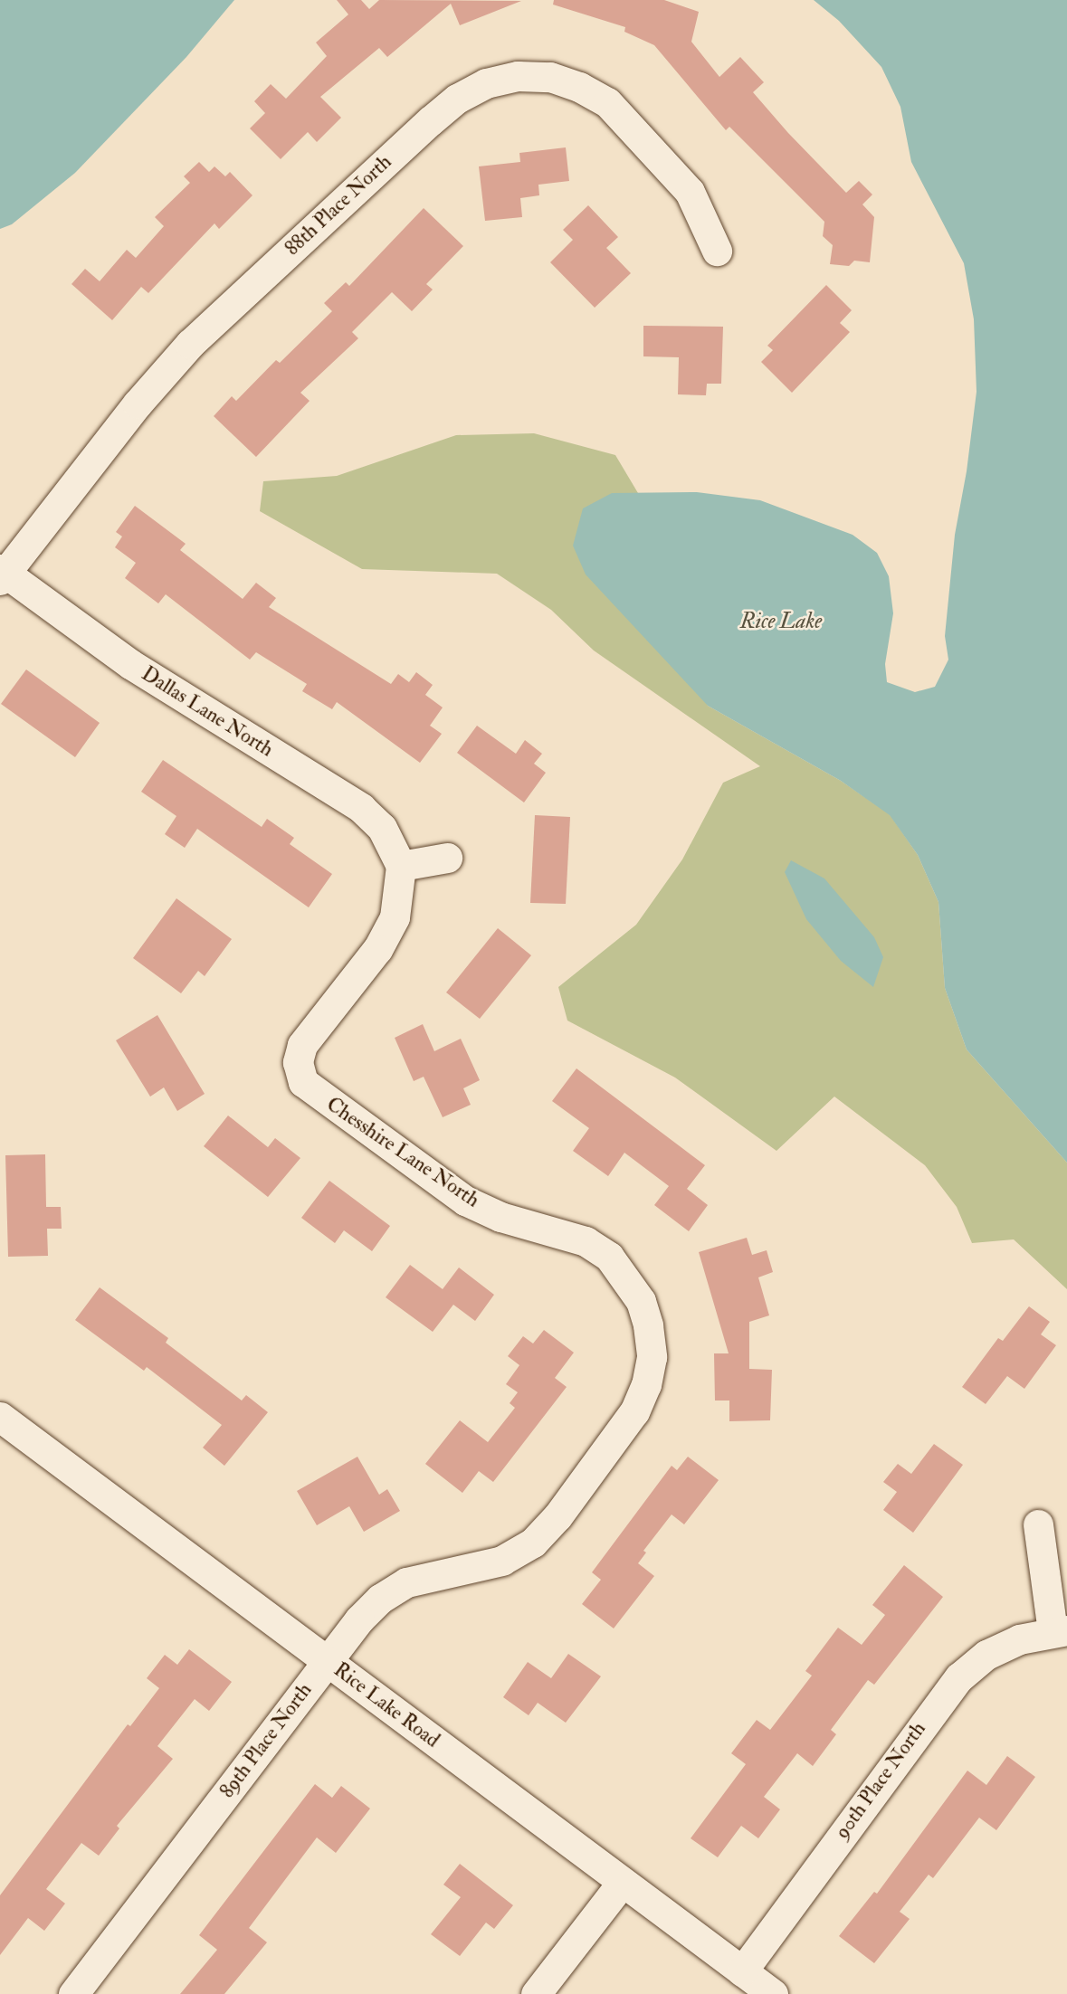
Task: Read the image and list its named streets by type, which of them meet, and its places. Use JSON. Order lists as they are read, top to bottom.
{
  "streets": {
    "street": [
      "88th Place North",
      "Dallas Lane North",
      "Chesshire Lane North",
      "Rice Lake Road",
      "89th Place North",
      "90th Place North"
    ]
  },
  "crossings": [
    ["88th Place North", "Dallas Lane North"],
    ["Dallas Lane North", "Chesshire Lane North"],
    ["Chesshire Lane North", "89th Place North"],
    ["Rice Lake Road", "89th Place North"],
    ["Rice Lake Road", "90th Place North"]
  ],
  "water": ["Rice Lake"]
}
